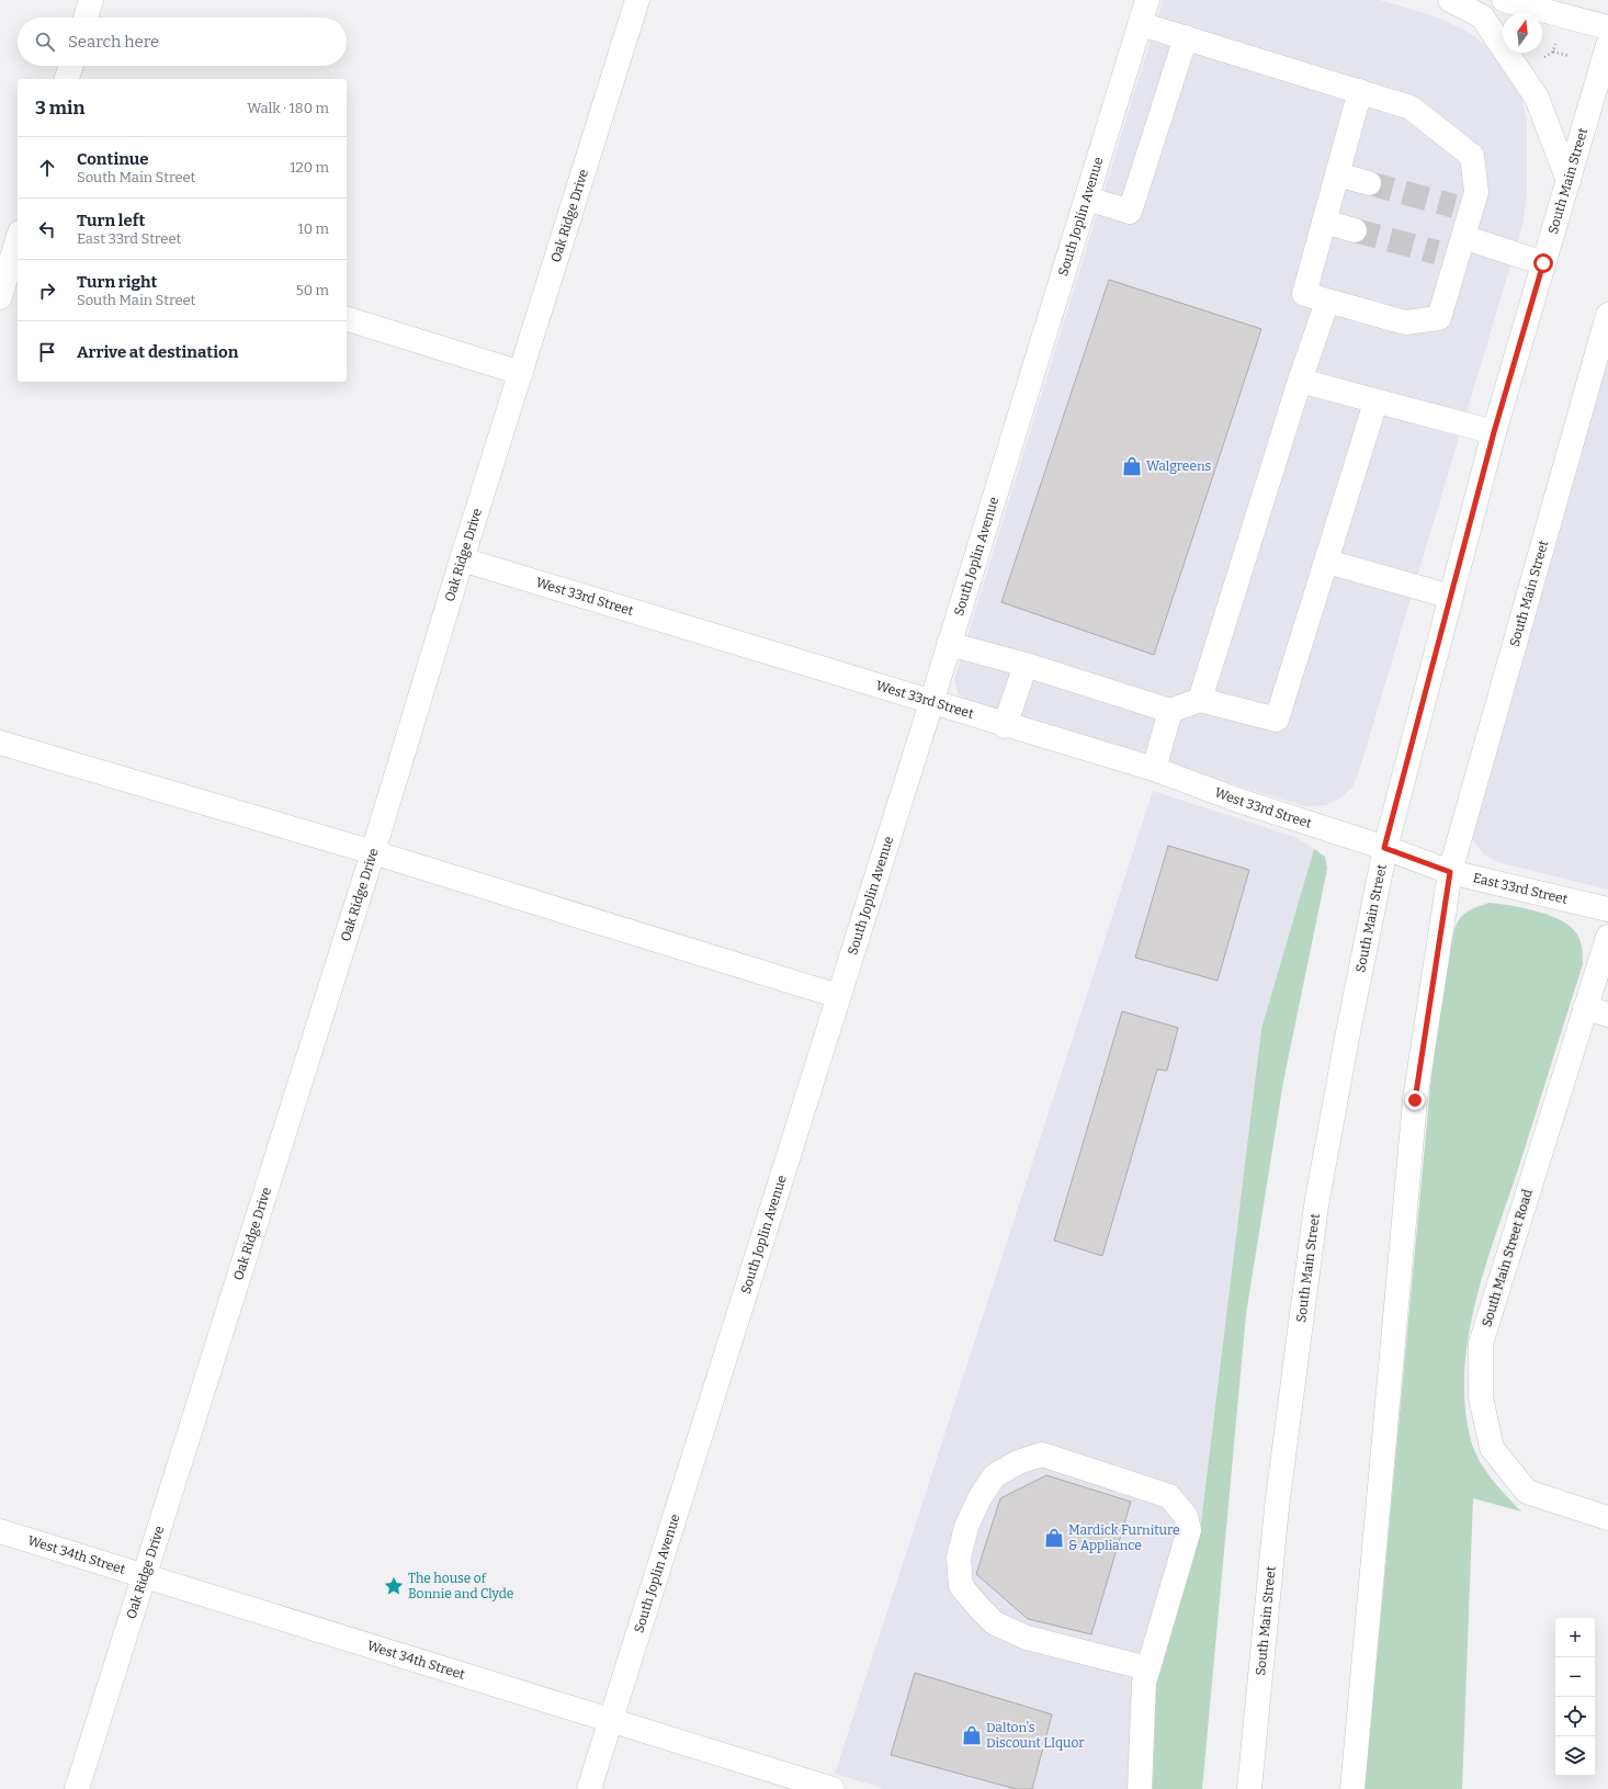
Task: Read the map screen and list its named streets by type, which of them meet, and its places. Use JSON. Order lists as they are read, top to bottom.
{
  "streets": {
    "street": [
      "South Main Street",
      "Oak Ridge Drive",
      "South Joplin Avenue",
      "West 33rd Street",
      "East 33rd Street",
      "South Main Street Road",
      "West 34th Street"
    ]
  },
  "crossings": [
    ["South Main Street", "West 33rd Street"],
    ["South Main Street", "East 33rd Street"],
    ["Oak Ridge Drive", "West 33rd Street"],
    ["Oak Ridge Drive", "West 34th Street"],
    ["South Joplin Avenue", "West 33rd Street"],
    ["South Joplin Avenue", "West 34th Street"],
    ["West 33rd Street", "East 33rd Street"]
  ],
  "places": {
    "shop": ["Walgreens", "Mardick Furniture & Appliance", "Dalton's Discount LIquor"],
    "place": ["The house of Bonnie and Clyde"]
  },
  "north": "top",
  "page": {
    "search": "Search here",
    "heading": ["3 min", "Walk · 180 m"],
    "list": [
      ["Continue", "South Main Street", "120 m"],
      ["Turn left", "East 33rd Street", "10 m"],
      ["Turn right", "South Main Street", "50 m"],
      "Arrive at destination"
    ],
    "map_buttons": ["+", "−"]
  }
}
